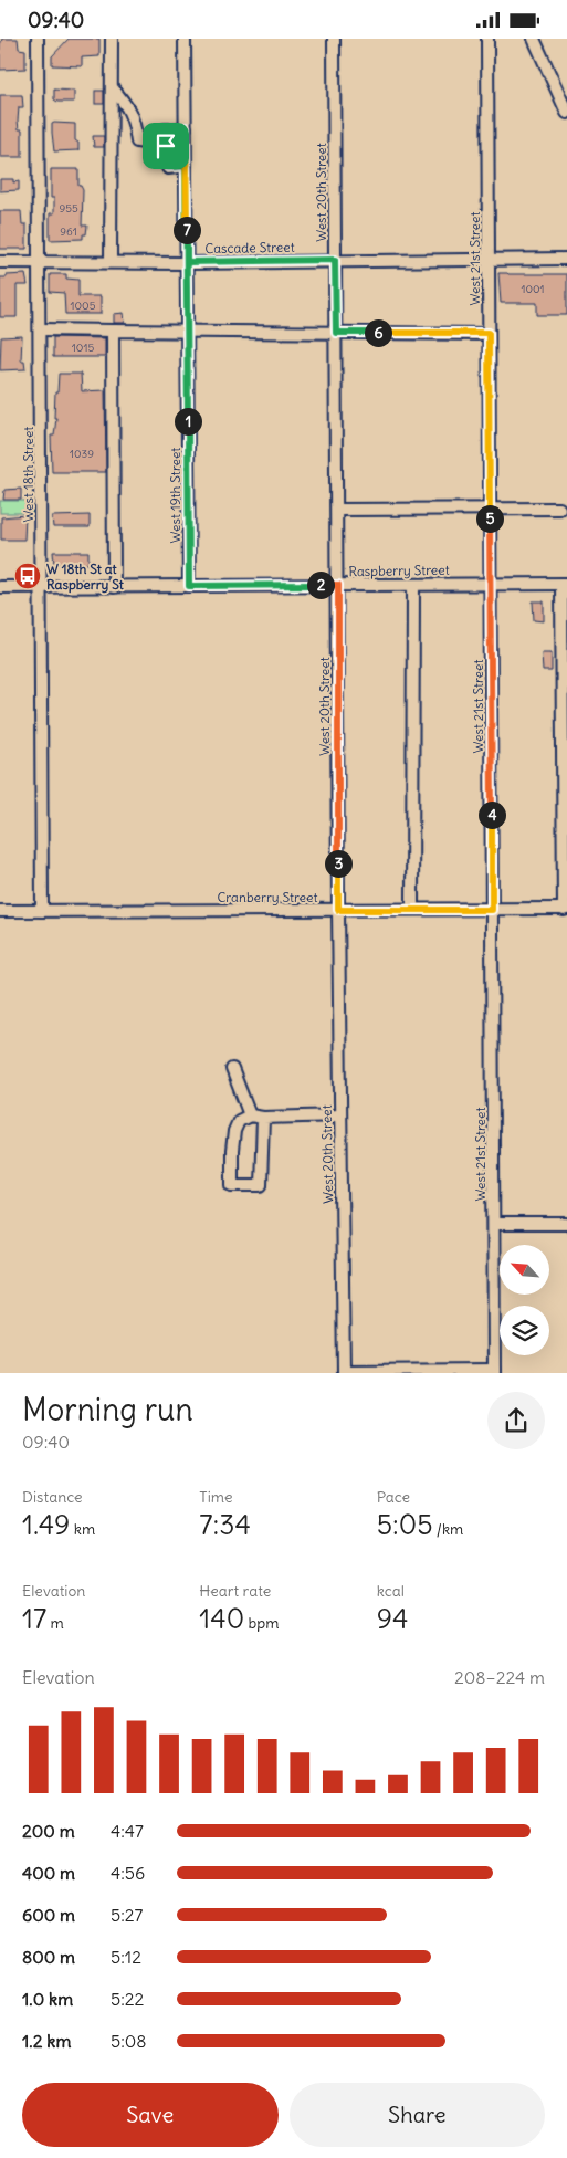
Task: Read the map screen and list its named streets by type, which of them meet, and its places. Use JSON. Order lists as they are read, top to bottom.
{
  "streets": {
    "street": [
      "West 20th Street",
      "Cascade Street",
      "West 21st Street",
      "West 18th Street",
      "West 19th Street",
      "Raspberry Street",
      "Cranberry Street"
    ]
  },
  "crossings": [
    ["West 20th Street", "Cascade Street"],
    ["West 20th Street", "Raspberry Street"],
    ["West 20th Street", "Cranberry Street"],
    ["Cascade Street", "West 21st Street"],
    ["Cascade Street", "West 18th Street"],
    ["Cascade Street", "West 19th Street"],
    ["West 21st Street", "Raspberry Street"],
    ["West 21st Street", "Cranberry Street"],
    ["West 18th Street", "Raspberry Street"],
    ["West 18th Street", "Cranberry Street"],
    ["West 19th Street", "Raspberry Street"]
  ],
  "places": {
    "bus stop": ["W 18th St at Raspberry St"]
  },
  "house_numbers": [
    "955",
    "961",
    "1001",
    "1005",
    "1015",
    "1039"
  ],
  "north": "top left",
  "page": {
    "status": "09:40",
    "pins": [
      "7",
      "6",
      "1",
      "5",
      "2",
      "4",
      "3"
    ],
    "heading": ["Morning run", "09:40"],
    "stats": [
      ["Distance", "1.49 km"],
      ["Time", "7:34"],
      ["Pace", "5:05 /km"],
      ["Elevation", "17 m"],
      ["Heart rate", "140 bpm"],
      ["kcal", "94"]
    ],
    "chart": ["Elevation", "208–224 m"],
    "list": [
      {
        "name": "200 m",
        "note": "4:47"
      },
      {
        "name": "400 m",
        "note": "4:56"
      },
      {
        "name": "600 m",
        "note": "5:27"
      },
      {
        "name": "800 m",
        "note": "5:12"
      },
      {
        "name": "1.0 km",
        "note": "5:22"
      },
      {
        "name": "1.2 km",
        "note": "5:08"
      }
    ],
    "buttons": ["Save", "Share"]
  }
}
